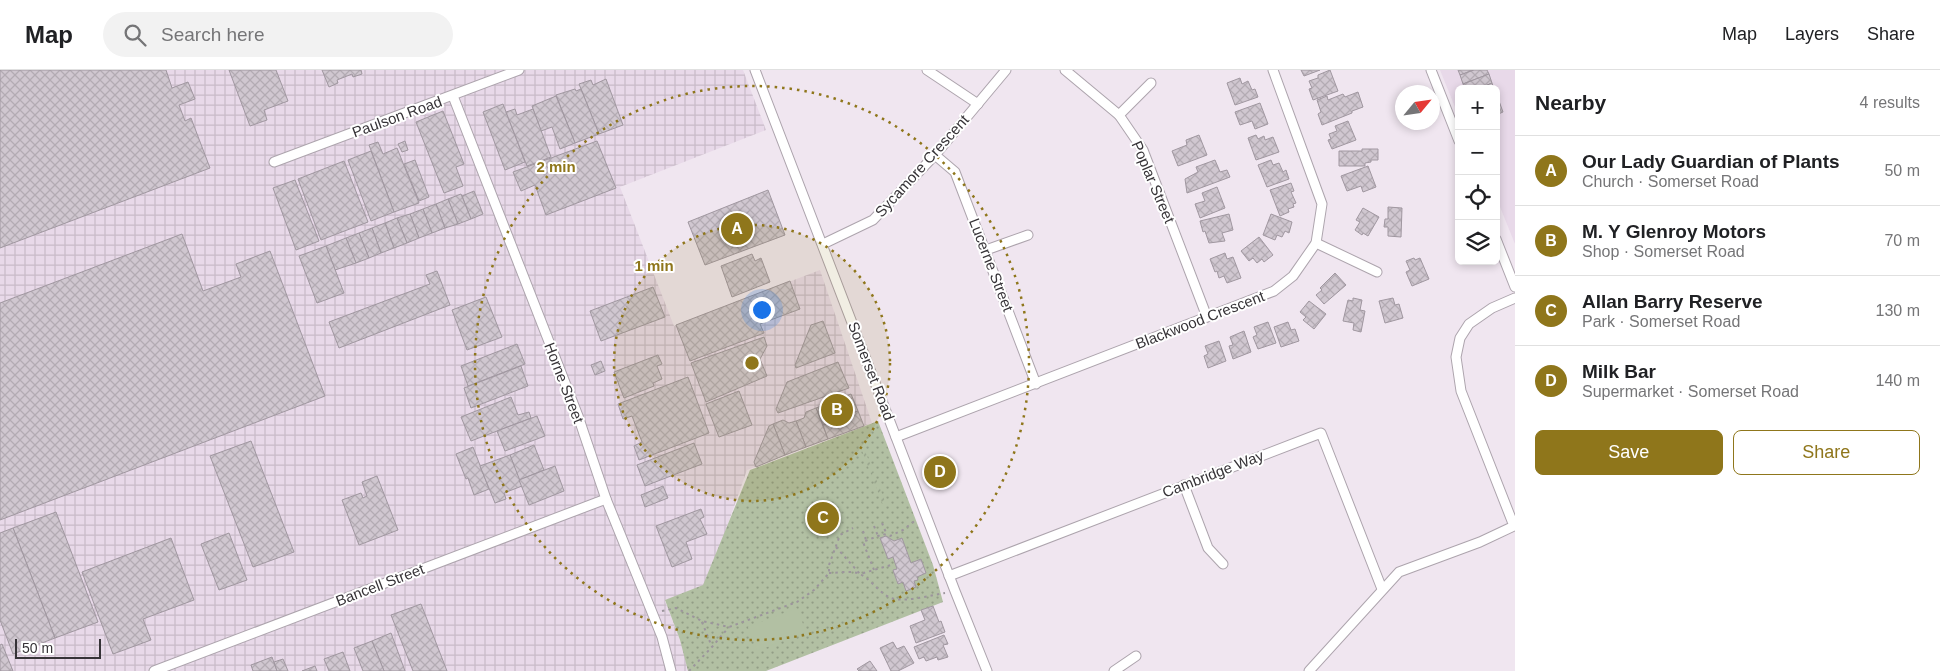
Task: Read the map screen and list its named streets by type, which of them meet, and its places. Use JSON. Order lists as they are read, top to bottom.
{
  "streets": {
    "street": [
      "Paulson Road",
      "Sycamore Crescent",
      "Poplar Street",
      "Lucerne Street",
      "Blackwood Crescent",
      "Somerset Road",
      "Horne Street",
      "Cambridge Way",
      "Bancell Street"
    ]
  },
  "crossings": [
    ["Paulson Road", "Horne Street"],
    ["Sycamore Crescent", "Lucerne Street"],
    ["Sycamore Crescent", "Somerset Road"],
    ["Poplar Street", "Blackwood Crescent"],
    ["Lucerne Street", "Blackwood Crescent"],
    ["Blackwood Crescent", "Somerset Road"],
    ["Somerset Road", "Cambridge Way"],
    ["Horne Street", "Bancell Street"]
  ],
  "scale_bar": "50 m",
  "north": "top right",
  "page": {
    "header": "Map",
    "search": "Search here",
    "nav": ["Map", "Layers", "Share"],
    "heading": ["Nearby", "4 results"],
    "map_buttons": ["+", "−"],
    "list": [
      {
        "mark": "A",
        "name": "Our Lady Guardian of Plants",
        "note": "Church · Somerset Road",
        "value": "50 m"
      },
      {
        "mark": "B",
        "name": "M. Y Glenroy Motors",
        "note": "Shop · Somerset Road",
        "value": "70 m"
      },
      {
        "mark": "C",
        "name": "Allan Barry Reserve",
        "note": "Park · Somerset Road",
        "value": "130 m"
      },
      {
        "mark": "D",
        "name": "Milk Bar",
        "note": "Supermarket · Somerset Road",
        "value": "140 m"
      }
    ],
    "pins": [
      "A",
      "B",
      "D",
      "C"
    ],
    "buttons": ["Save", "Share"],
    "scale": "50 m"
  },
  "rings": ["2 min", "1 min"]
}
